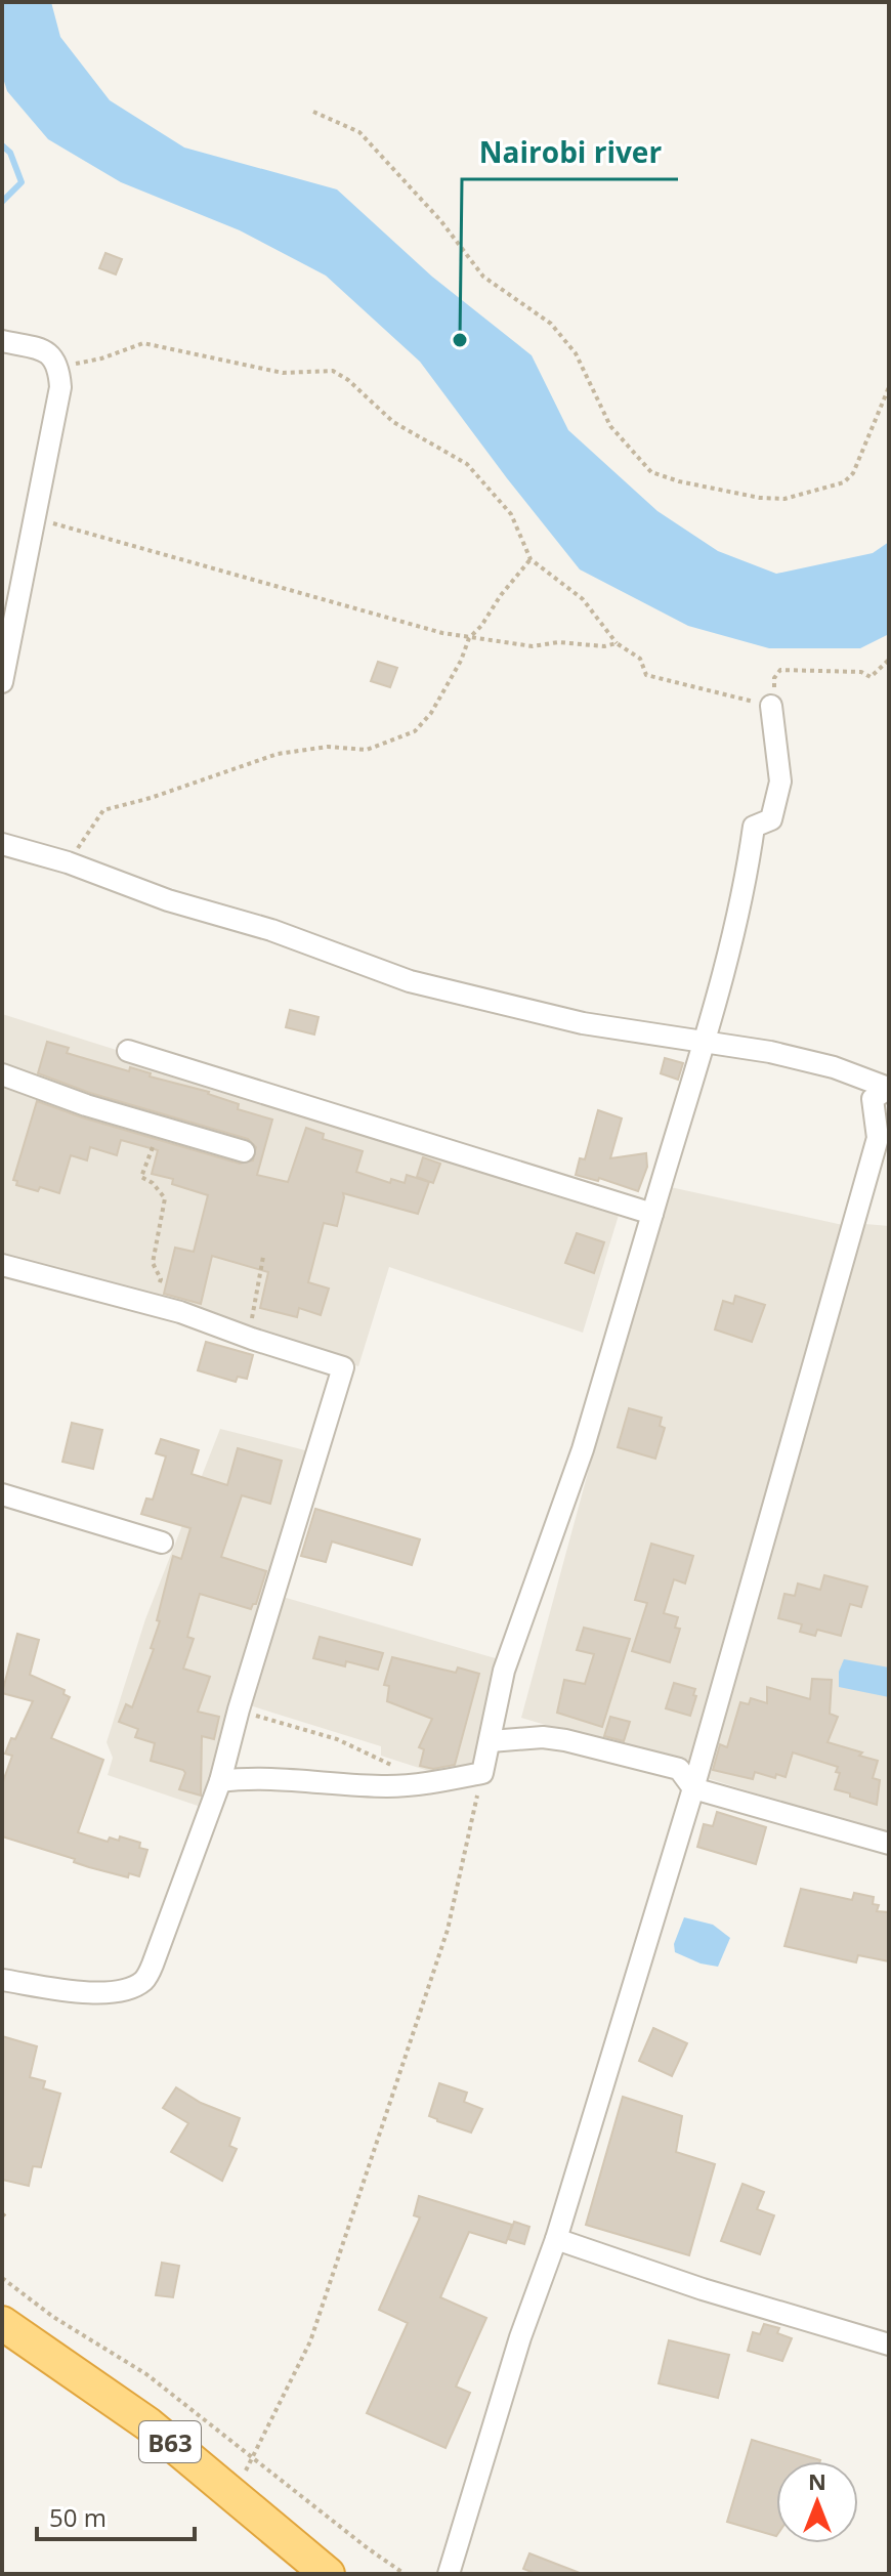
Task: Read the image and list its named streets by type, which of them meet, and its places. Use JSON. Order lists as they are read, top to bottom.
{
  "streets": {
    "highway": ["B63"]
  },
  "places": ["Nairobi river"],
  "scale_bar": "50 m",
  "north": "top"
}
